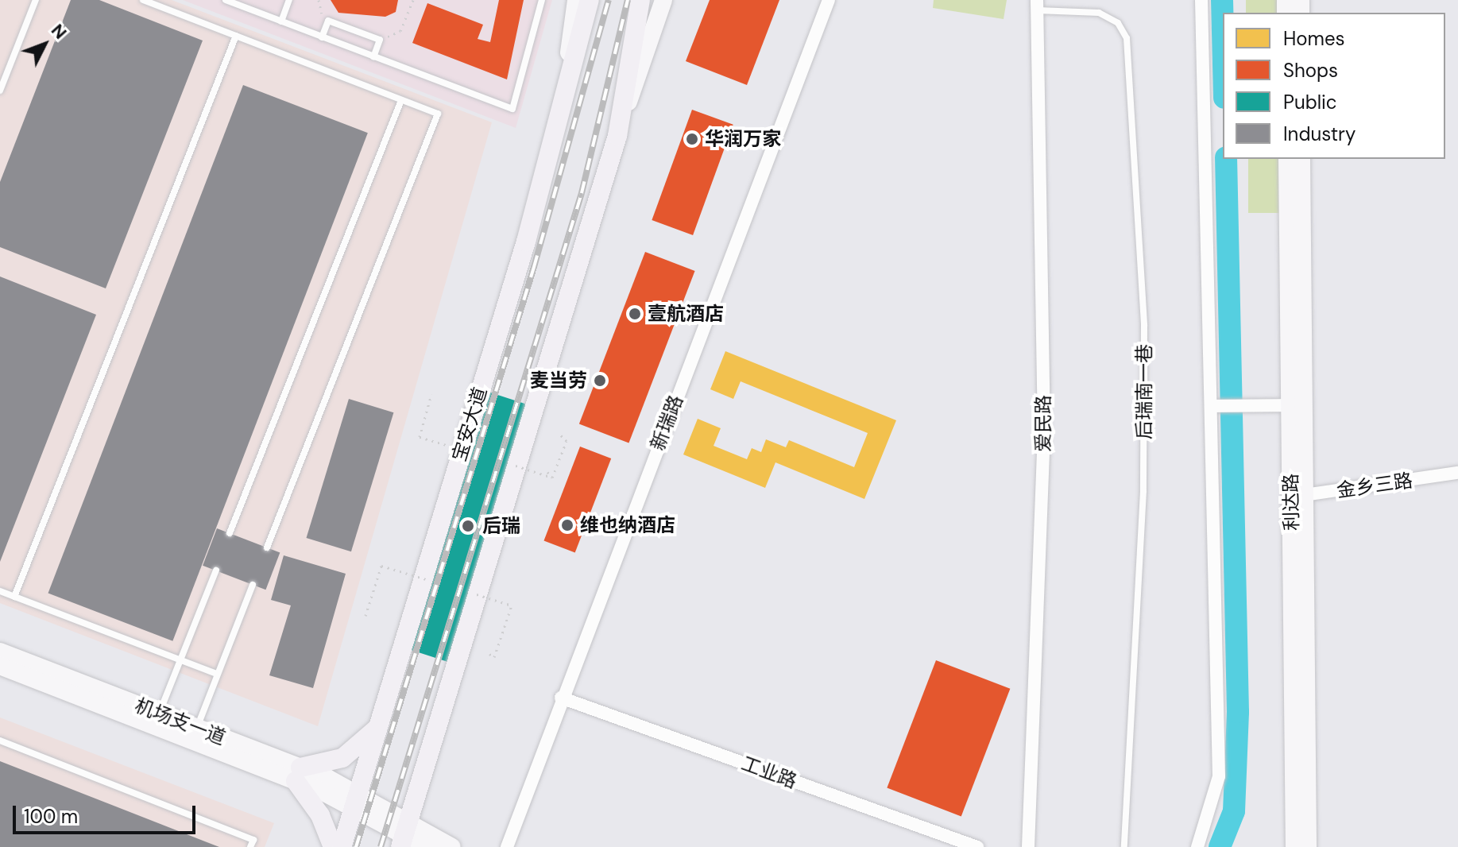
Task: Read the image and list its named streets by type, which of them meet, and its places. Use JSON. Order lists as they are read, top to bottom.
{
  "streets": {
    "main road": ["宝安大道"],
    "street": [
      "新瑞路",
      "爱民路",
      "金乡三路",
      "利达路",
      "机场支一道",
      "工业路"
    ],
    "lane": ["后瑞南一巷"]
  },
  "crossings": [
    ["后瑞南一巷", "爱民路"],
    ["新瑞路", "工业路"],
    ["宝安大道", "机场支一道"],
    ["金乡三路", "利达路"]
  ],
  "places": [
    "华润万家",
    "壹航酒店",
    "麦当劳",
    "维也纳酒店",
    "后瑞"
  ],
  "legend": [
    "Homes",
    "Shops",
    "Public",
    "Industry"
  ],
  "scale_bar": "100 m",
  "north": "top right"
}
